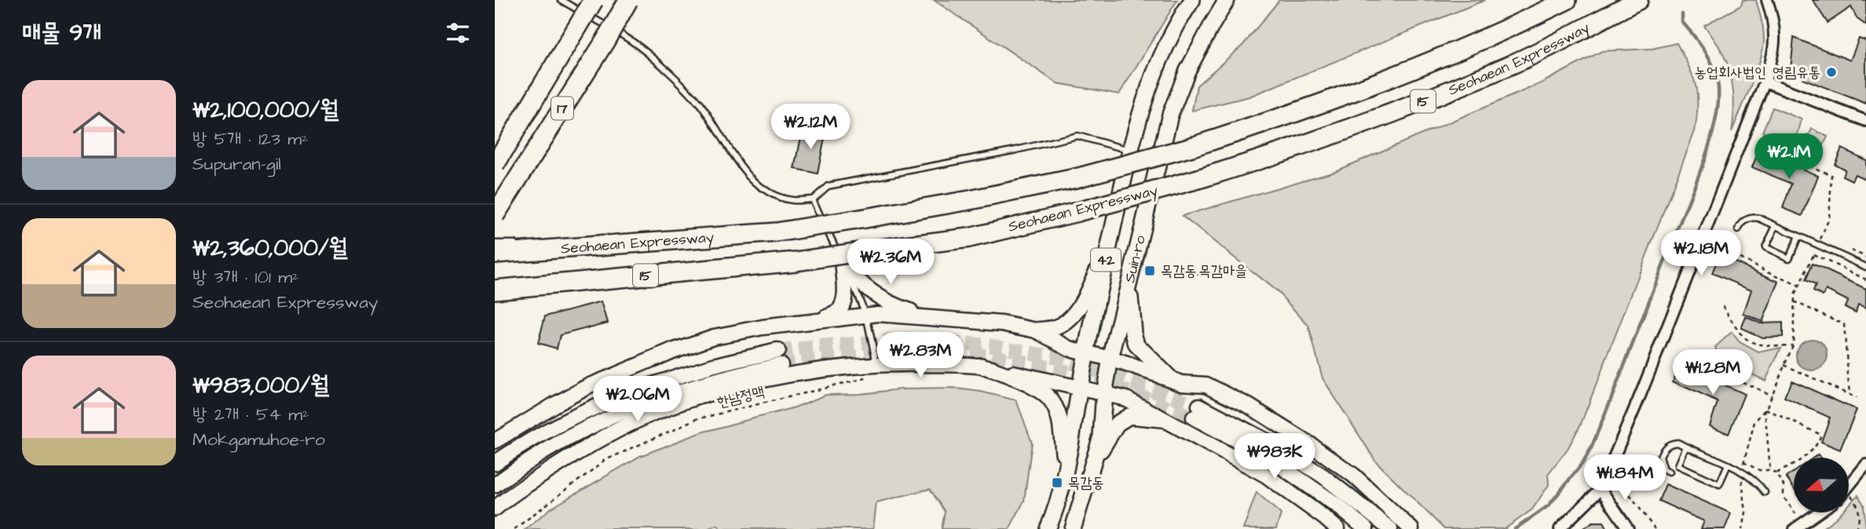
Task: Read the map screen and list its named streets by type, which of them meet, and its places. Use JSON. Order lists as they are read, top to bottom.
{
  "streets": {
    "highway": ["Seohaean Expressway", "15", "17"],
    "main road": ["42", "Suin-ro"],
    "path": ["한남정맥"]
  },
  "places": {
    "other": ["농업회사법인 영림유통"],
    "transit": ["목감동.목감마을", "목감동"]
  },
  "north": "left",
  "page": {
    "heading": "매물 9개",
    "list": [
      {
        "name": "₩2,100,000/월",
        "note": "방 5개 · 123 m² · Supuran-gil"
      },
      {
        "name": "₩2,360,000/월",
        "note": "방 3개 · 101 m² · Seohaean Expressway"
      },
      {
        "name": "₩983,000/월",
        "note": "방 2개 · 54 m² · Mokgamuhoe-ro"
      }
    ],
    "price": [
      "₩2.12M",
      "₩2.1M",
      "₩2.18M",
      "₩2.36M",
      "₩2.83M",
      "₩1.28M",
      "₩2.06M",
      "₩983K",
      "₩1.84M"
    ]
  }
}
